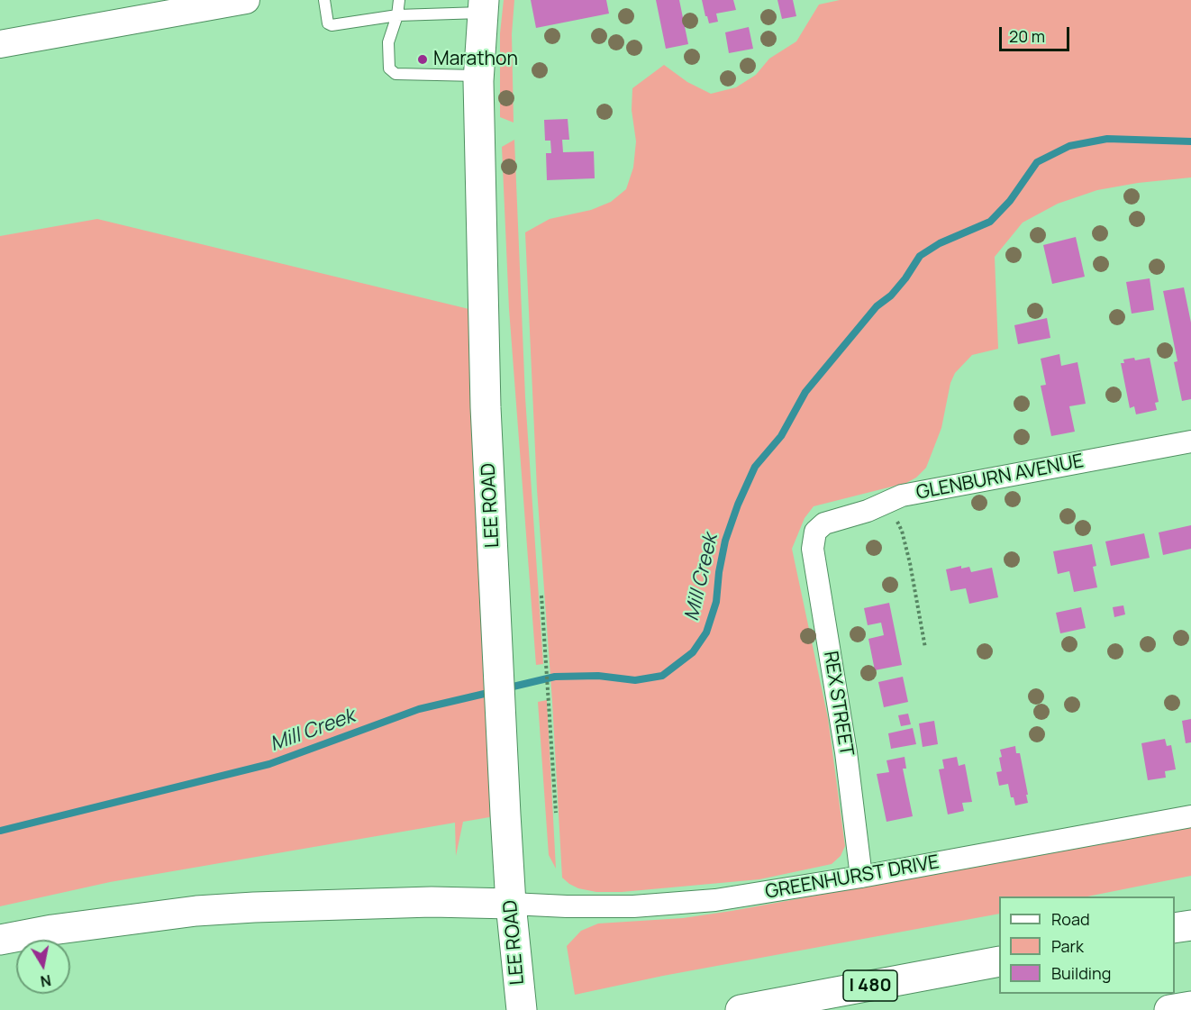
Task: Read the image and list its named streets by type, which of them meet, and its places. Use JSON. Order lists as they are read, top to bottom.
{
  "streets": {
    "main road": ["LEE ROAD", "I 480"],
    "street": ["GLENBURN AVENUE", "REX STREET", "GREENHURST DRIVE"]
  },
  "crossings": [
    ["GLENBURN AVENUE", "REX STREET"],
    ["LEE ROAD", "GREENHURST DRIVE"],
    ["REX STREET", "GREENHURST DRIVE"]
  ],
  "water": ["Mill Creek"],
  "places": ["Marathon"],
  "legend": ["Road", "Park", "Building"],
  "scale_bar": "20 m",
  "north": "bottom"
}
